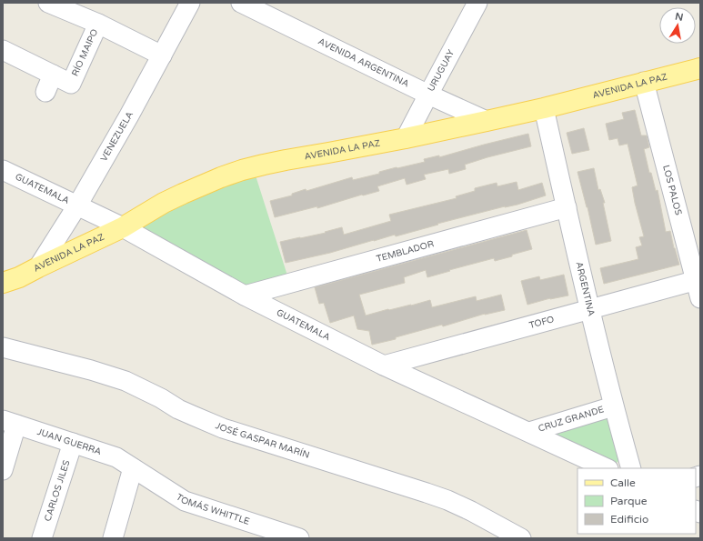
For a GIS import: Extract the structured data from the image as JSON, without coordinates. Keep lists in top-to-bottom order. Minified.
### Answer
{"streets":{"main road":["AVENIDA LA PAZ"],"street":["RÍO MAIPO","AVENIDA ARGENTINA","URUGUAY","VENEZUELA","GUATEMALA","LOS PALOS","TEMBLADOR","ARGENTINA","TOFO","CRUZ GRANDE","JOSÉ GASPAR MARÍN","JUAN GUERRA","CARLOS JILES","TOMÁS WHITTLE"]},"crossings":[["RÍO MAIPO","VENEZUELA"],["AVENIDA ARGENTINA","URUGUAY"],["AVENIDA ARGENTINA","AVENIDA LA PAZ"],["URUGUAY","AVENIDA LA PAZ"],["AVENIDA LA PAZ","VENEZUELA"],["AVENIDA LA PAZ","GUATEMALA"],["AVENIDA LA PAZ","LOS PALOS"],["AVENIDA LA PAZ","ARGENTINA"],["VENEZUELA","GUATEMALA"],["GUATEMALA","TEMBLADOR"],["GUATEMALA","TOFO"],["GUATEMALA","CRUZ GRANDE"],["LOS PALOS","TOFO"],["TEMBLADOR","ARGENTINA"],["ARGENTINA","TOFO"],["ARGENTINA","CRUZ GRANDE"],["JUAN GUERRA","CARLOS JILES"],["JUAN GUERRA","TOMÁS WHITTLE"]],"legend":["Calle","Parque","Edificio"],"north":"top"}
